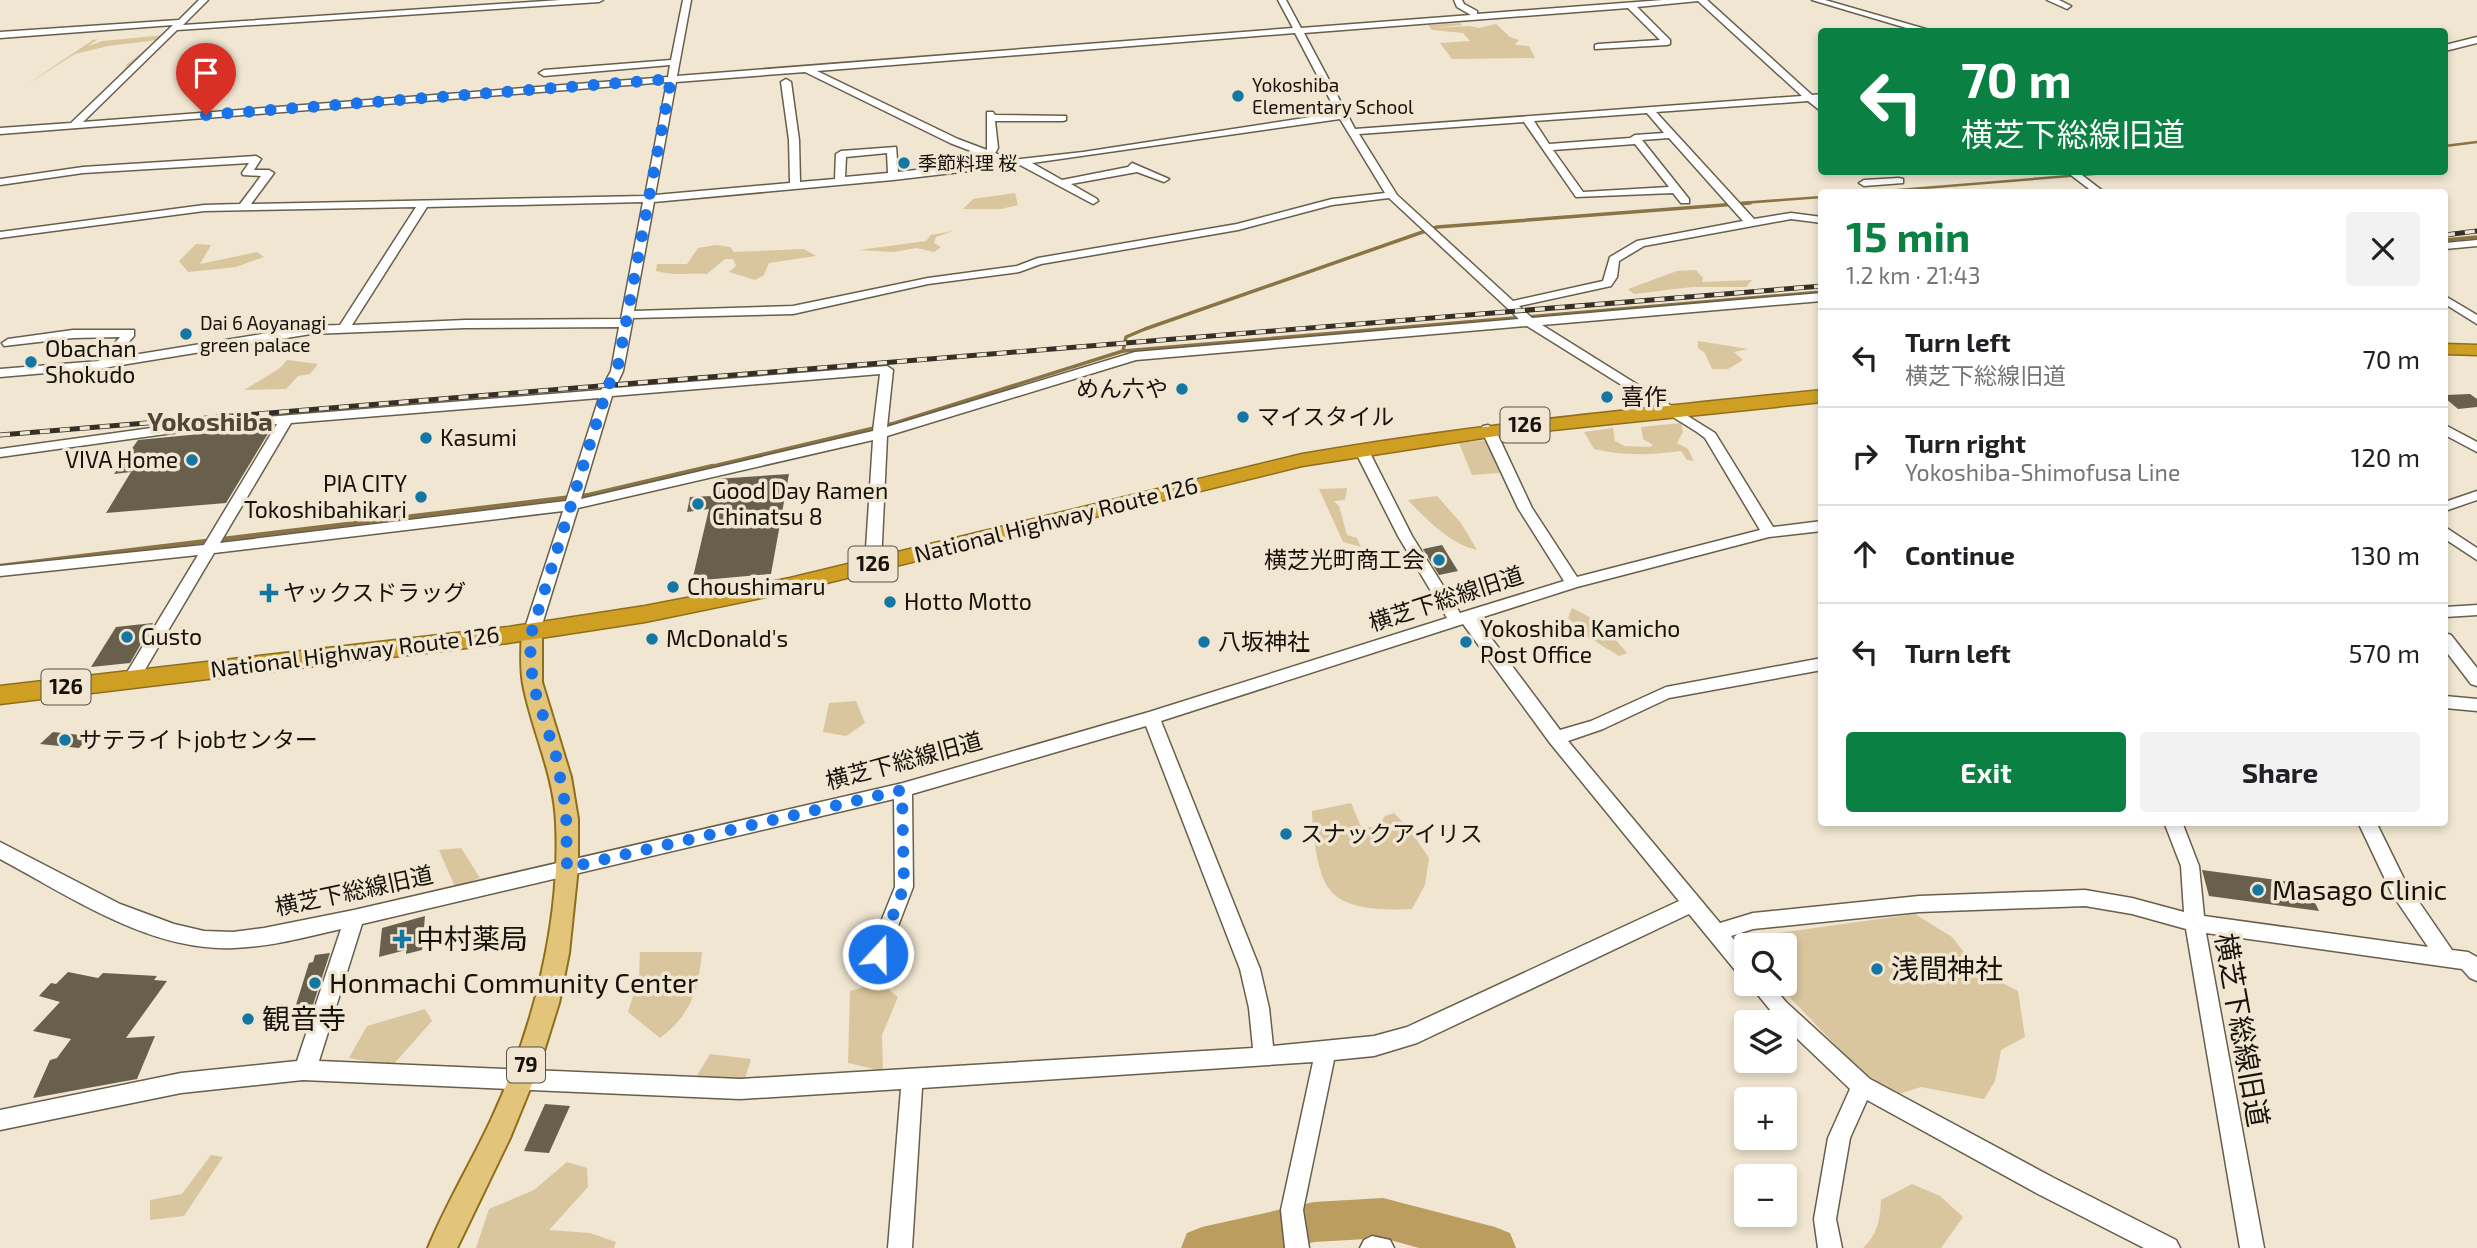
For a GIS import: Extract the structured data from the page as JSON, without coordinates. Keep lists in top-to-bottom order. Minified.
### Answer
{"streets":{"highway":["126","National Highway Route 126"],"main road":["79"],"street":["横芝下総線旧道"]},"crossings":[["National Highway Route 126","79"],["横芝下総線旧道","79"]],"districts":["Yokoshiba"],"places":{"other":["Yokoshiba Elementary School","季節料理 桜","Dai 6 Aoyanagi green palace","Obachan Shokudo","めん六や","喜作","マイスタイル","Kasumi","VIVA Home","PIA CITY Tokoshibahikari","Good Day Ramen Chinatsu 8","横芝光町商工会","Choushimaru","Hotto Motto","Gusto","McDonald's","八坂神社","Yokoshiba Kamicho Post Office","サテライトjobセンター","スナックアイリス","Masago Clinic","浅間神社","Honmachi Community Center","観音寺"],"health":["ヤックスドラッグ","中村薬局"]},"page":{"turn":["70 m","横芝下総線旧道"],"heading":["15 min","1.2 km · 21:43"],"list":[{"name":"Turn left","note":"横芝下総線旧道","value":"70 m"},{"name":"Turn right","note":"Yokoshiba-Shimofusa Line","value":"120 m"},{"name":"Continue","value":"130 m"},{"name":"Turn left","value":"570 m"}],"buttons":["Exit","Share"],"map_buttons":["+","−"]}}
